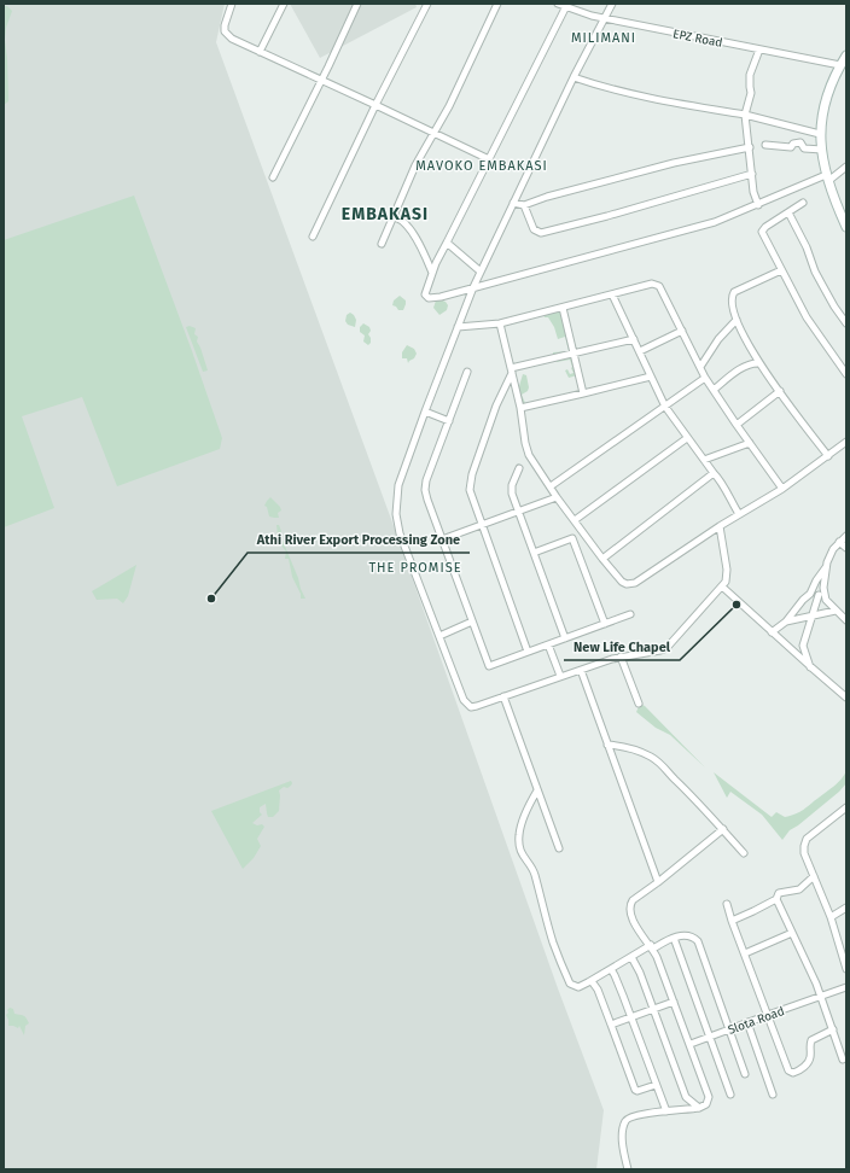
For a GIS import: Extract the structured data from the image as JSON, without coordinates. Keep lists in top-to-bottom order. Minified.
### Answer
{"streets":{"street":["EPZ Road","Slota Road"]},"districts":["MILIMANI","MAVOKO EMBAKASI","EMBAKASI","THE PROMISE"],"places":["Athi River Export Processing Zone","New Life Chapel"]}
